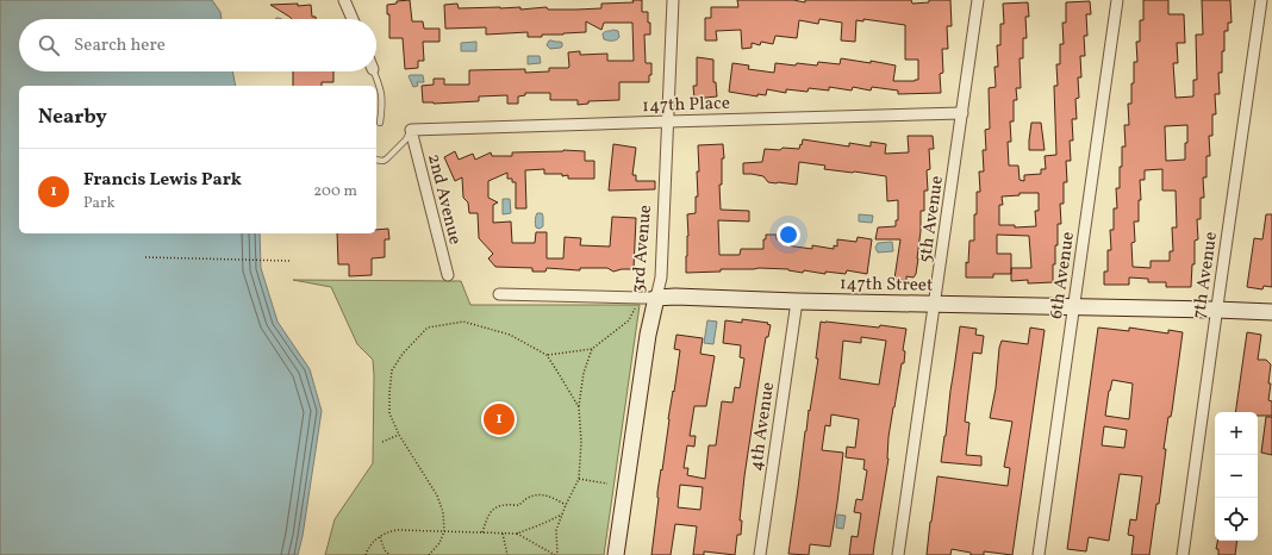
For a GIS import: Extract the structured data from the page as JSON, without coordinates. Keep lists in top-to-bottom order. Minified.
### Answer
{"streets":{"street":["147th Place","2nd Avenue","5th Avenue","3rd Avenue","6th Avenue","7th Avenue","147th Street","4th Avenue"]},"crossings":[["147th Place","2nd Avenue"],["147th Place","5th Avenue"],["147th Place","3rd Avenue"],["5th Avenue","147th Street"],["3rd Avenue","147th Street"],["6th Avenue","147th Street"],["7th Avenue","147th Street"],["147th Street","4th Avenue"]],"page":{"search":"Search here","heading":"Nearby","list":[{"mark":"1","name":"Francis Lewis Park","note":"Park","value":"200 m"}],"pins":"1","map_buttons":["+","−"]}}
